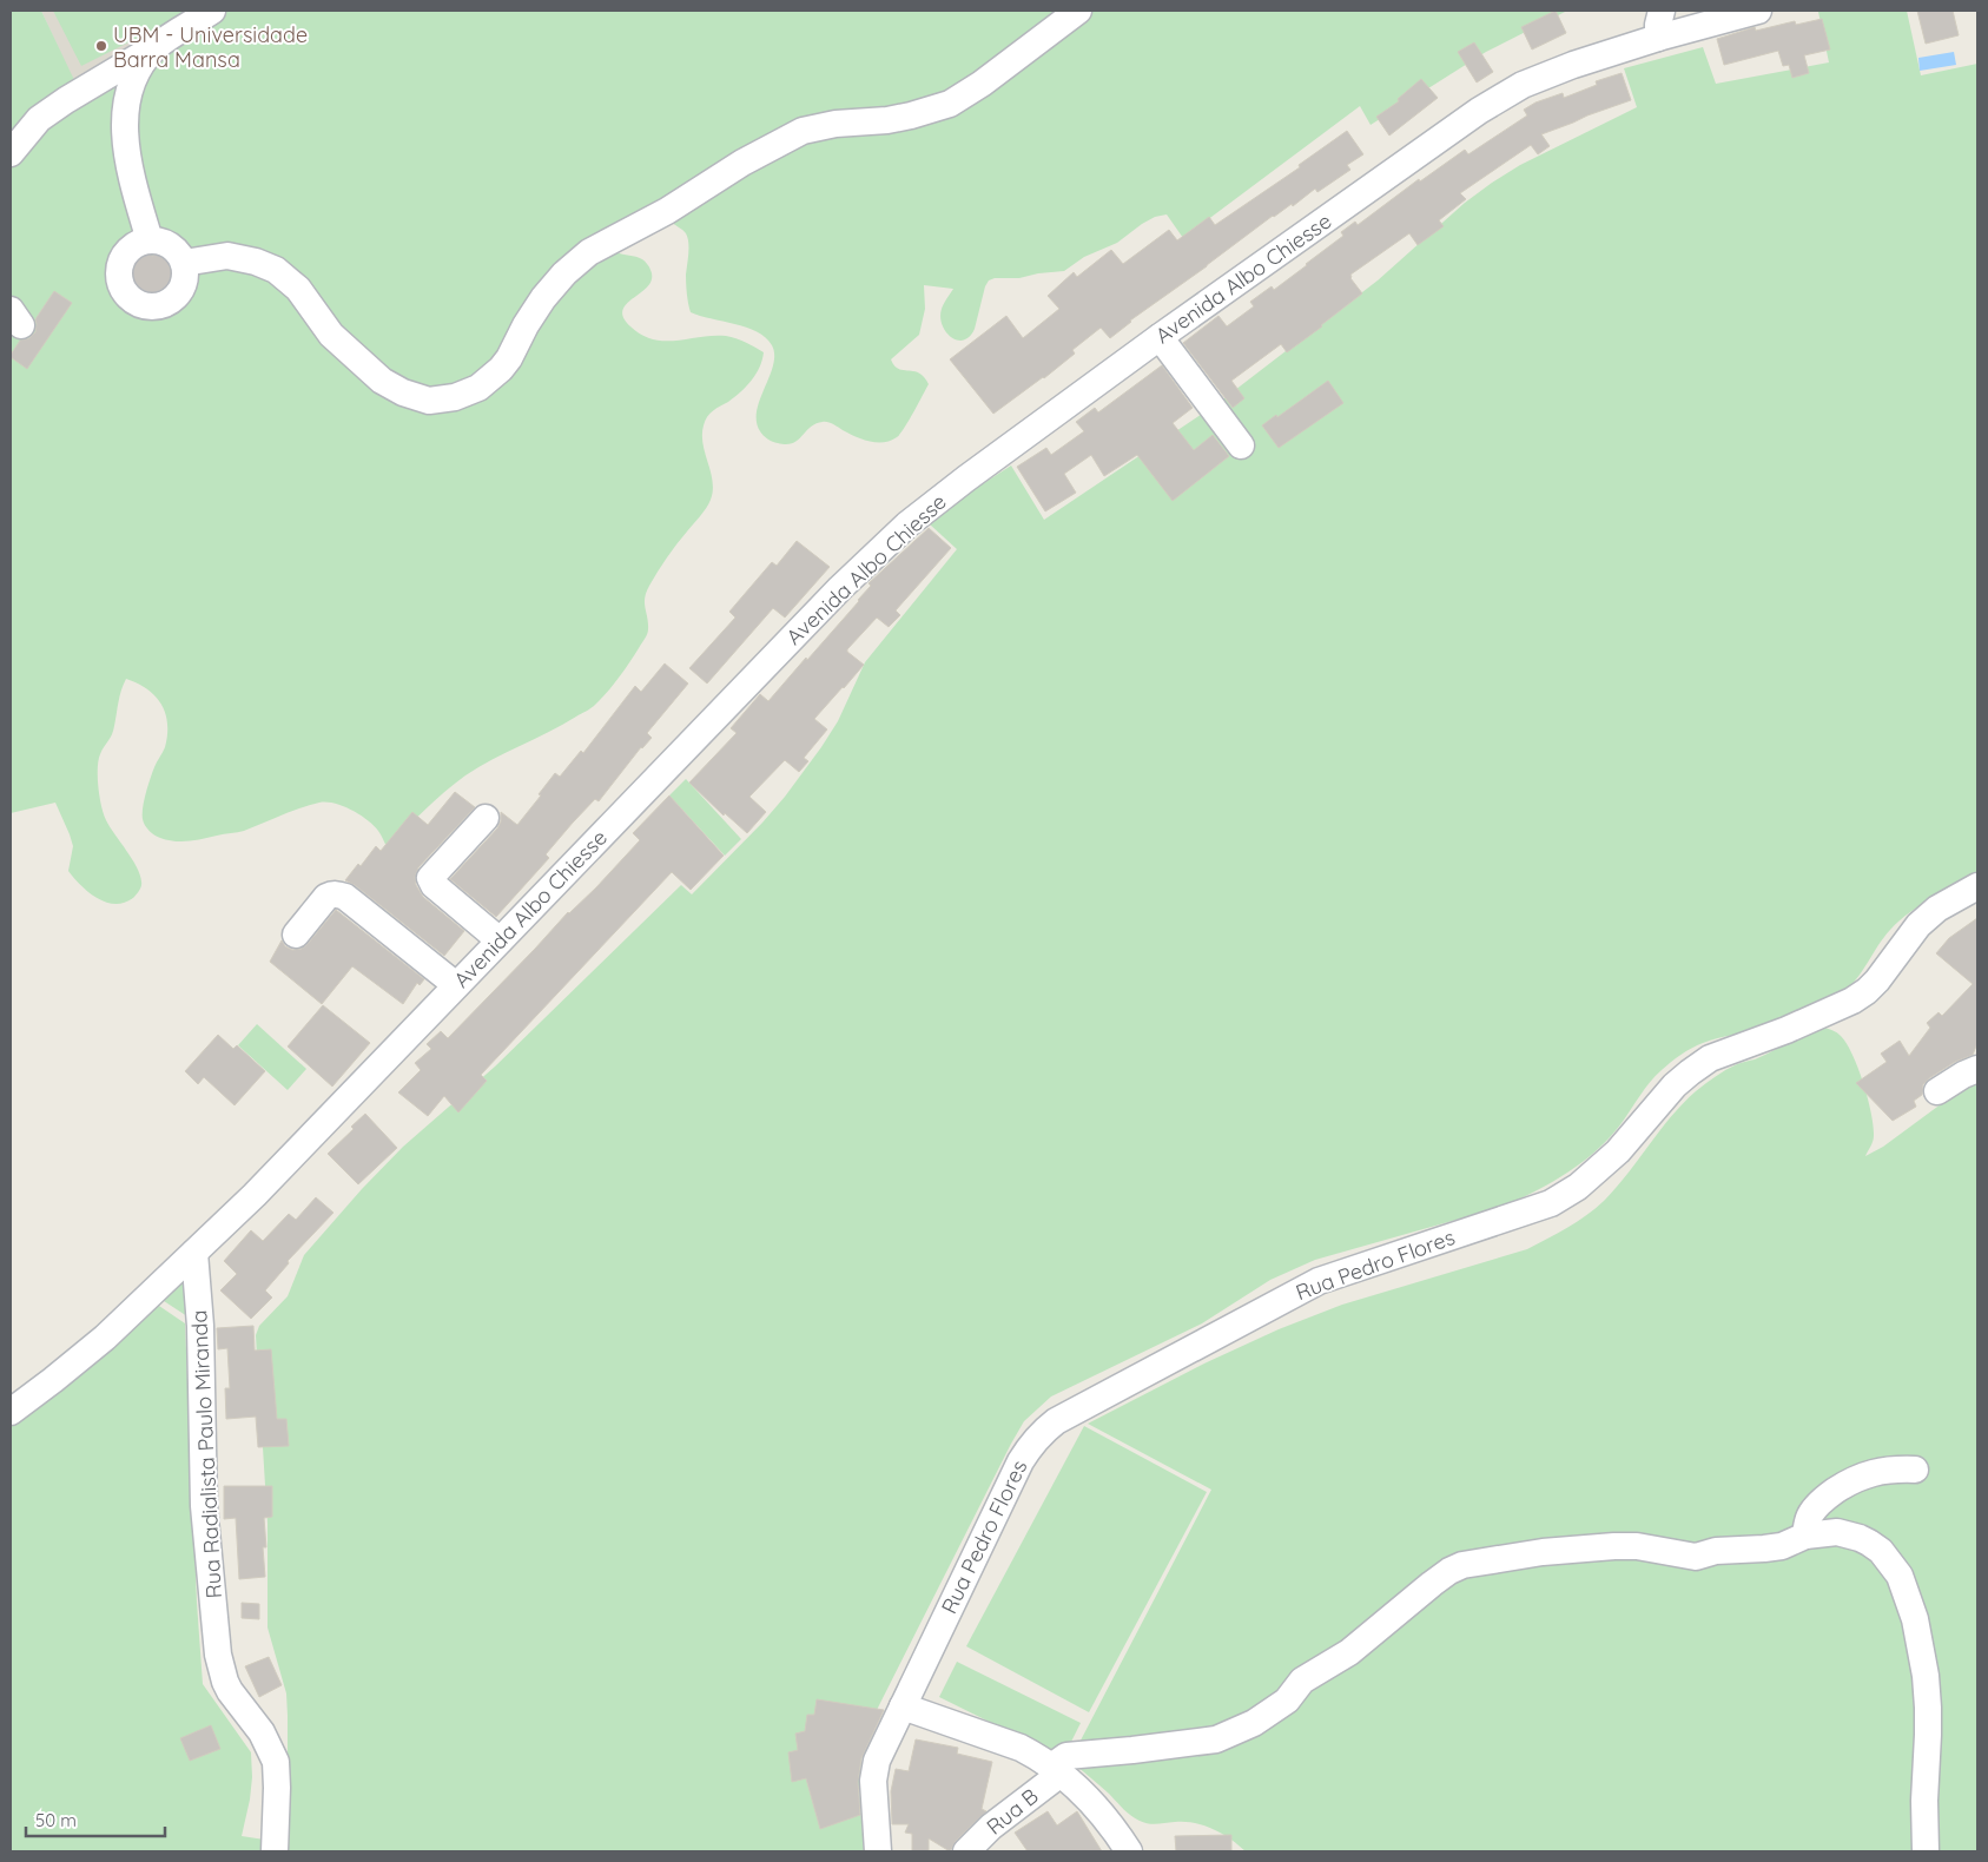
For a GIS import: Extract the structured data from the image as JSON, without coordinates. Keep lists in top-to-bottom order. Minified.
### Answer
{"streets":{"street":["Avenida Albo Chiesse","Rua Pedro Flores","Rua Radialista Paulo Miranda","Rua B"]},"crossings":[["Avenida Albo Chiesse","Rua Radialista Paulo Miranda"]],"places":["UBM - Universidade Barra Mansa"],"scale_bar":"50 m"}
